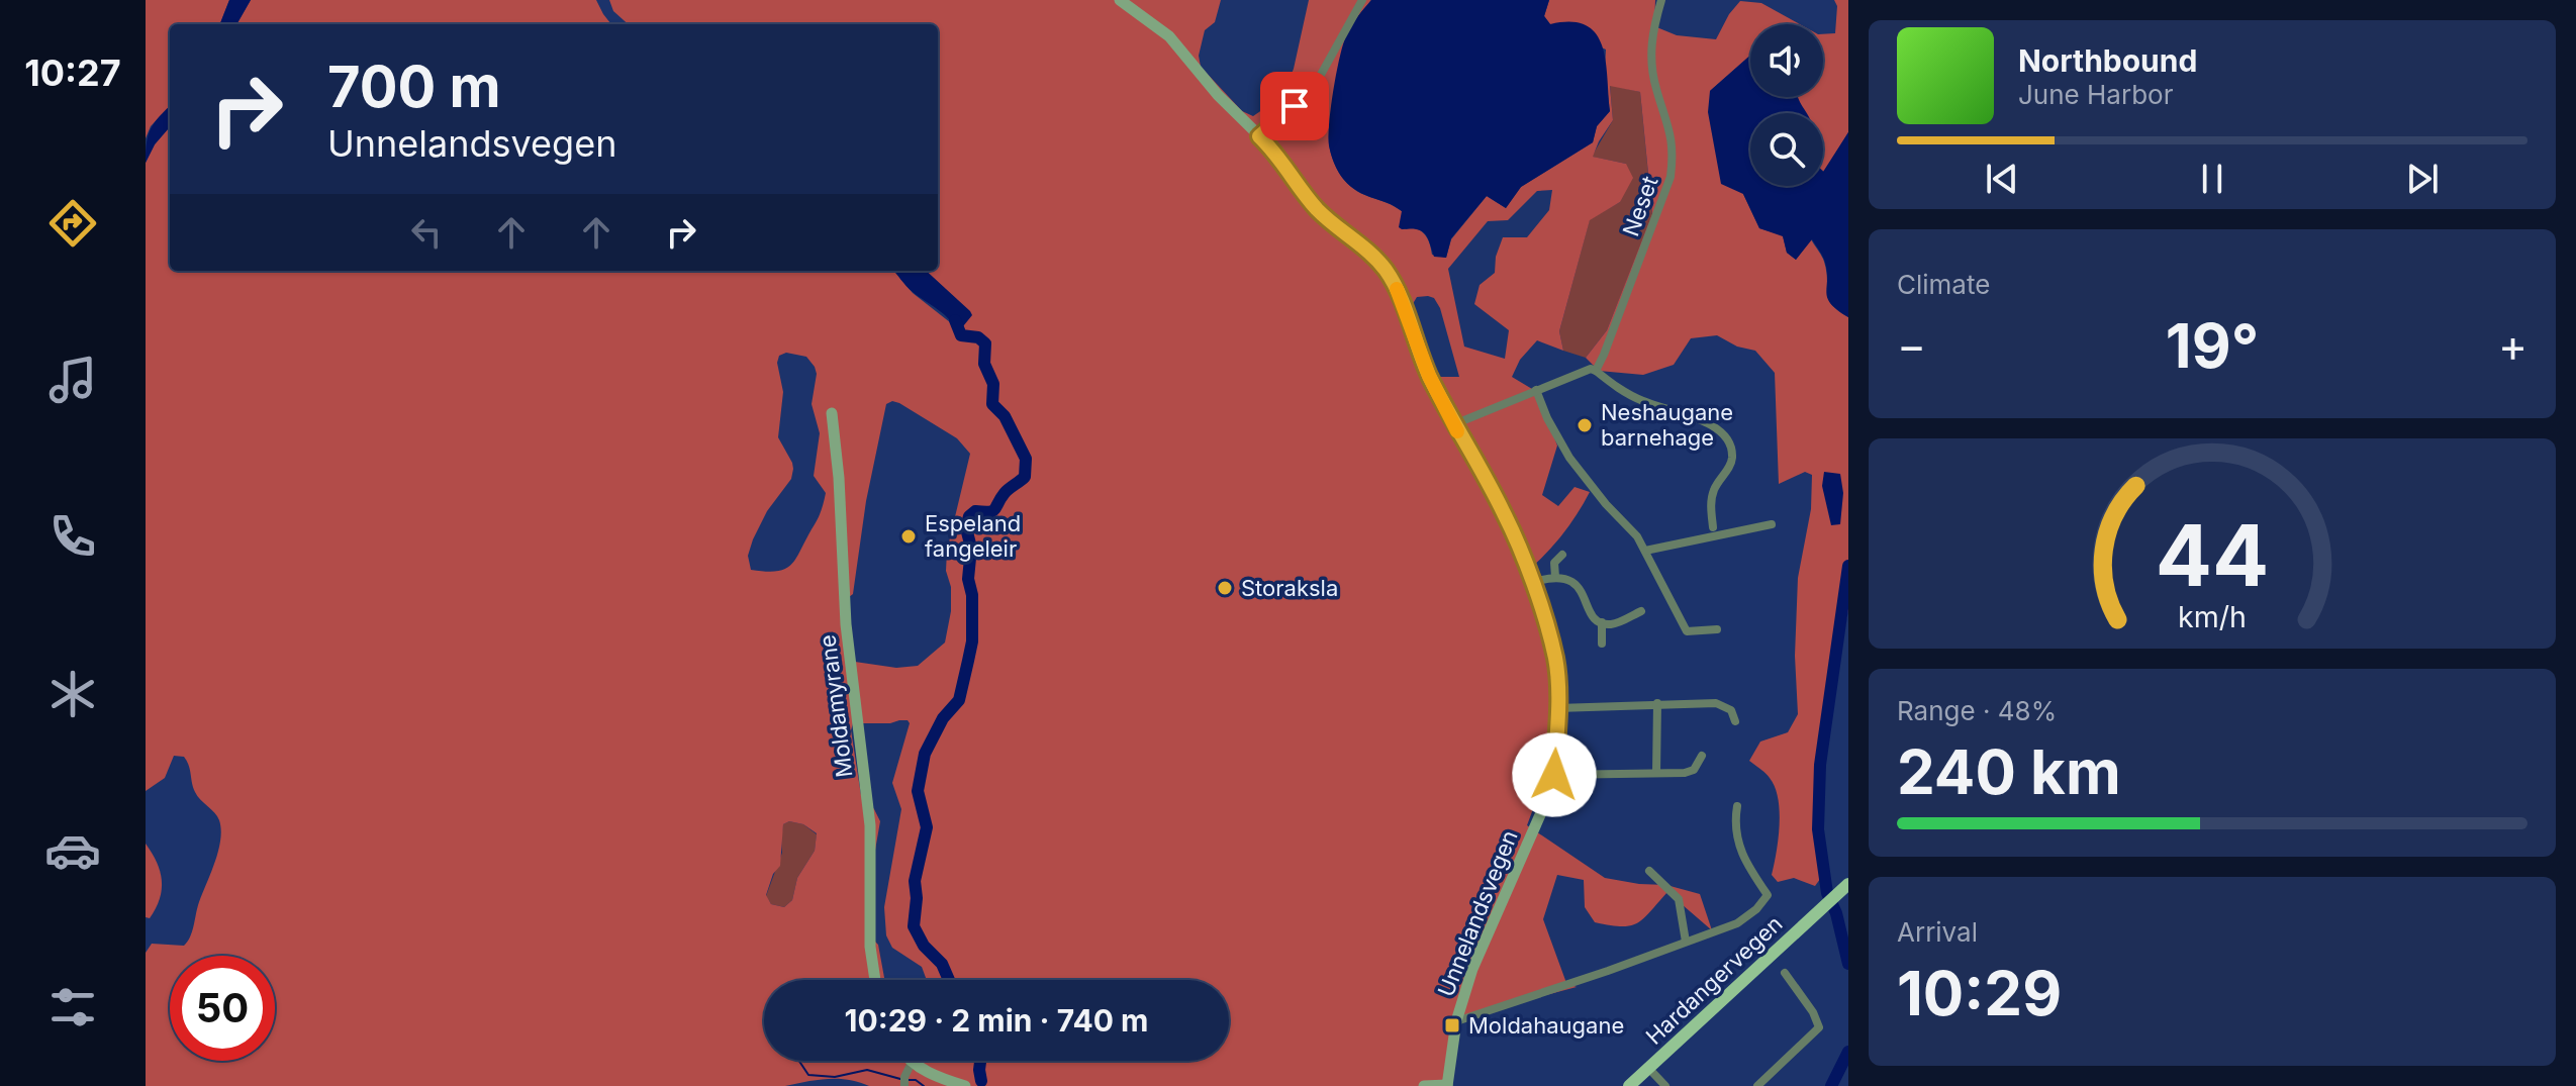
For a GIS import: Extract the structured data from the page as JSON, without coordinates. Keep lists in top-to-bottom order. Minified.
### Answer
{"streets":{"main road":["Moldamyrane","Unnelandsvegen","Hardangervegen"],"street":["Neset"]},"places":{"other":["Neshaugane barnehage","Espeland fangeleir","Storaksla"],"transit":["Moldahaugane"]},"page":{"tabs":"10:27","turn":["700 m","Unnelandsvegen"],"song":["Northbound","June Harbor"],"tile":["Climate",["Range · 48%","240 km"],["Arrival","10:29"]],"heat":["−","19°","+"],"limit":"50","trip":"10:29 · 2 min · 740 m","gauge":["44","km/h"]}}
